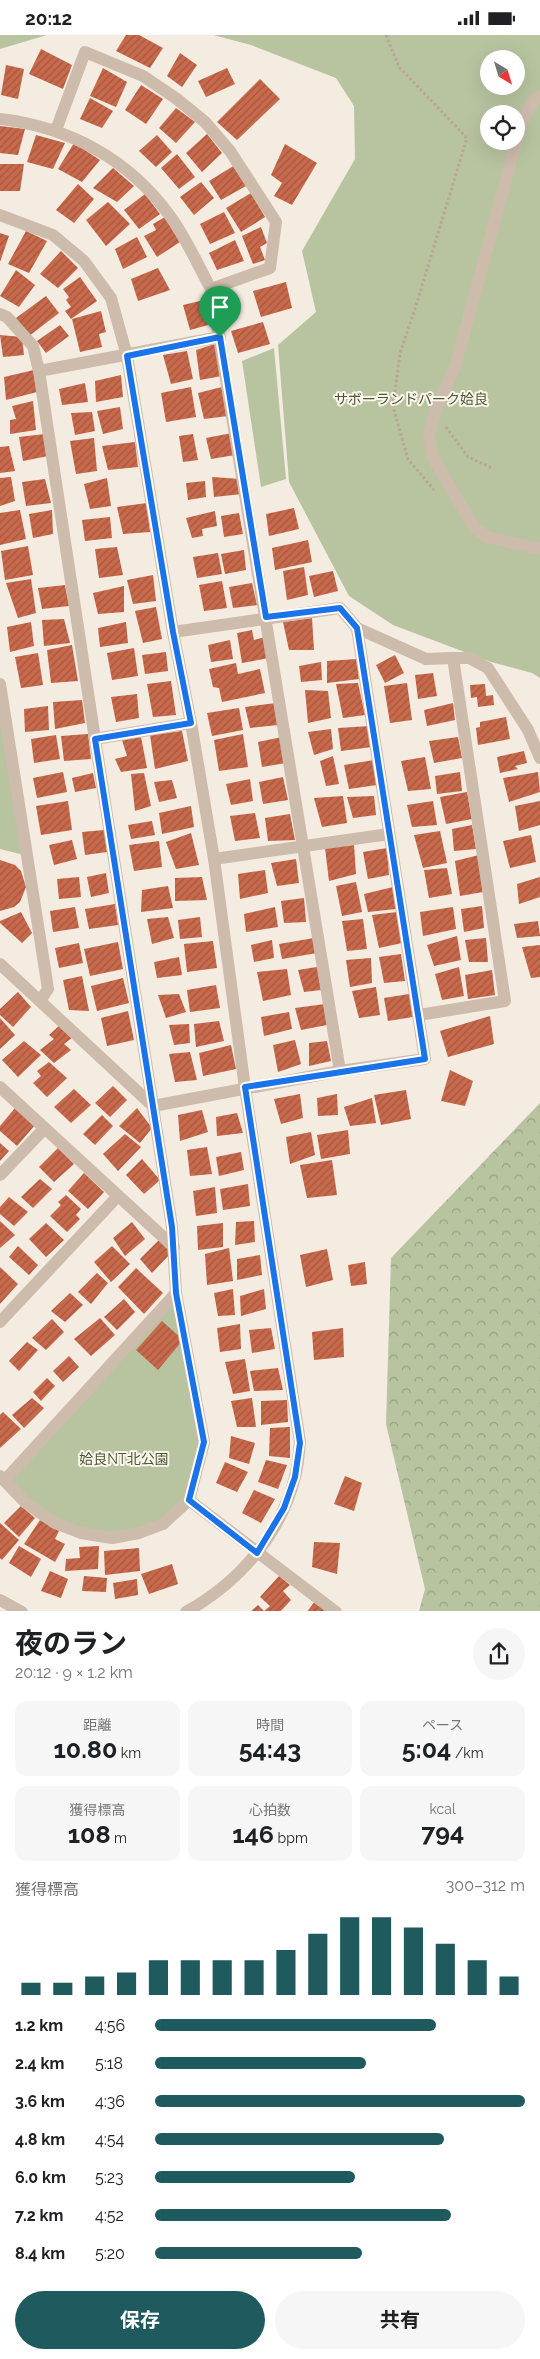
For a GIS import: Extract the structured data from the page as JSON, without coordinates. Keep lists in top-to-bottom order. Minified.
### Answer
{"parks":["サボーランドパーク姶良","姶良NT北公園"],"north":"bottom right","page":{"status":"20:12","heading":["夜のラン","20:12 · 9 × 1.2 km"],"stats":[["距離","10.80 km"],["時間","54:43"],["ペース","5:04 /km"],["獲得標高","108 m"],["心拍数","146 bpm"],["kcal","794"]],"chart":["獲得標高","300–312 m"],"list":[{"name":"1.2 km","note":"4:56"},{"name":"2.4 km","note":"5:18"},{"name":"3.6 km","note":"4:36"},{"name":"4.8 km","note":"4:54"},{"name":"6.0 km","note":"5:23"},{"name":"7.2 km","note":"4:52"},{"name":"8.4 km","note":"5:20"}],"buttons":["保存","共有"]}}
